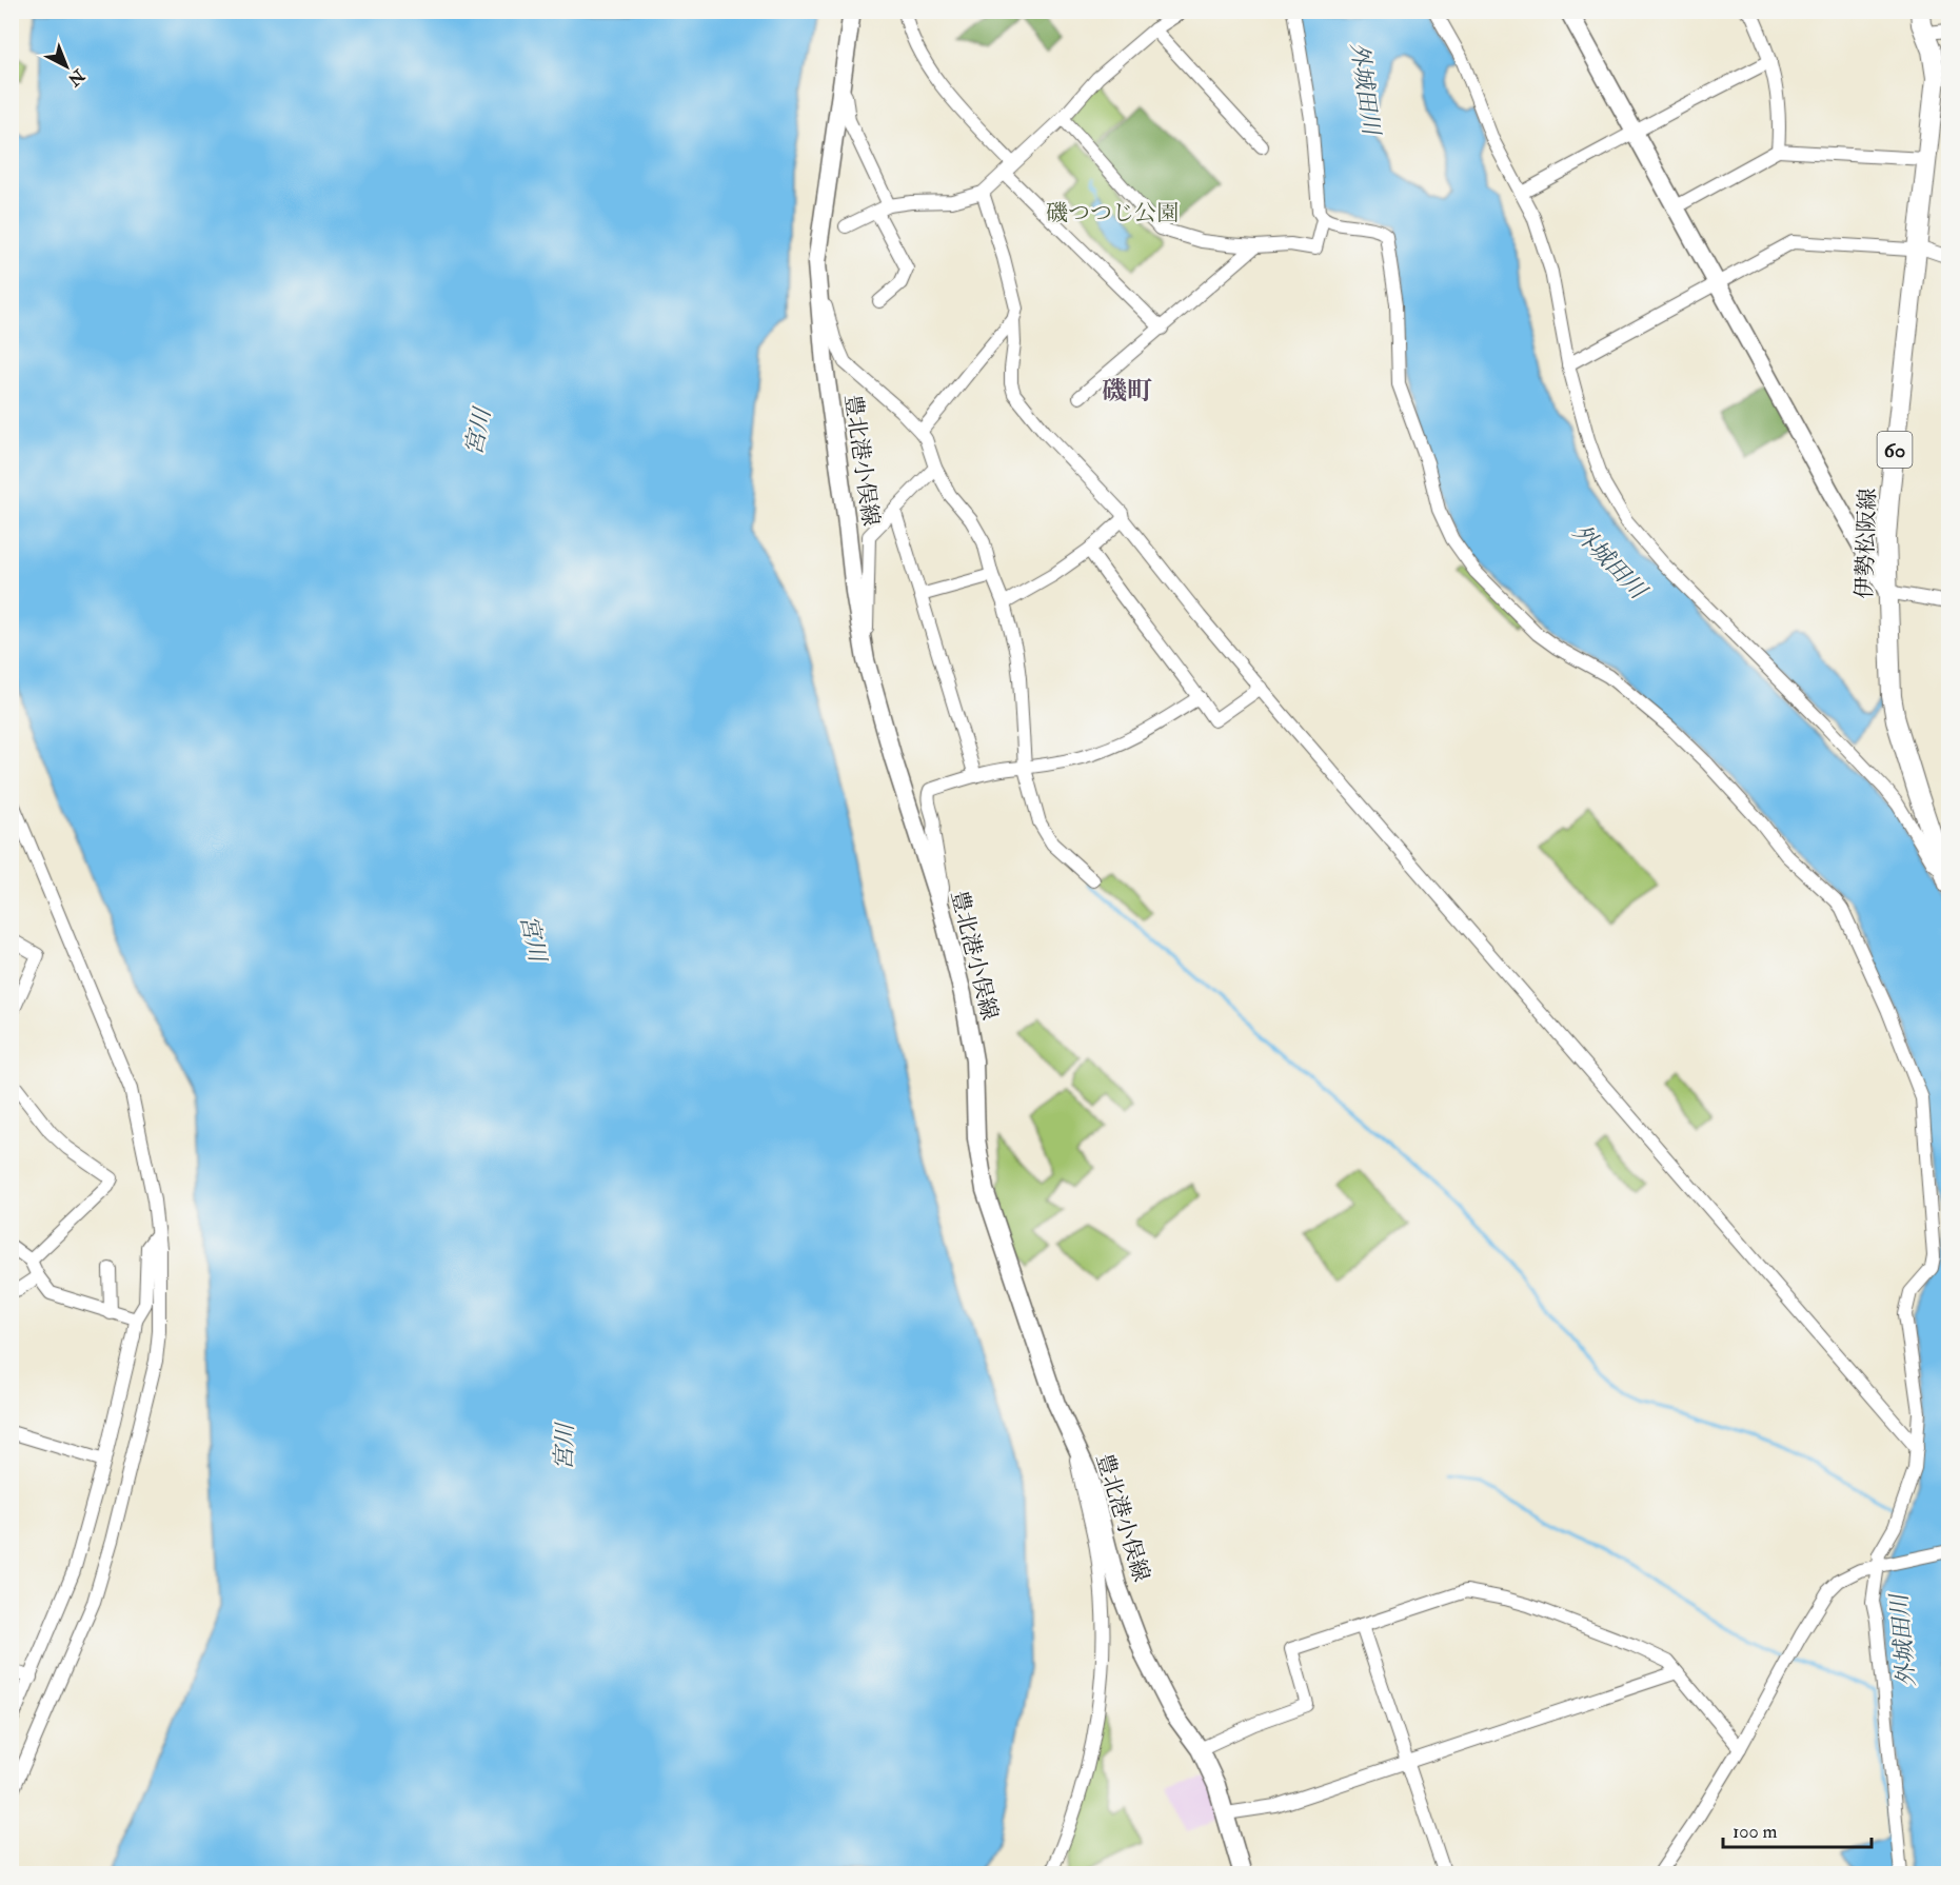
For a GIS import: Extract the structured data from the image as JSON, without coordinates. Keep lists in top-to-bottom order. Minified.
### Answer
{"streets":{"main road":["60","豊北港小俣線","伊勢松阪線"]},"districts":["磯町"],"water":["外城田川","宮川"],"parks":["磯つつじ公園"],"scale_bar":"100 m","north":"bottom right"}
